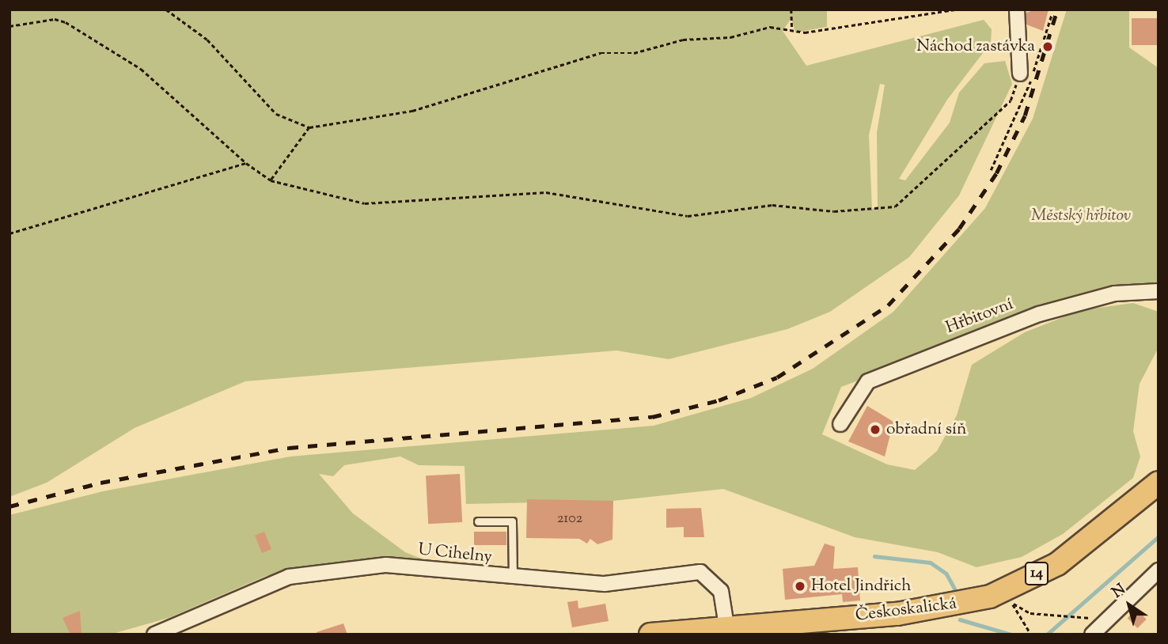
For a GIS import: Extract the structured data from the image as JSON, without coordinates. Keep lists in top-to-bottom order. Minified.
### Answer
{"streets":{"main road":["14","Českoskalická"],"street":["Hřbitovní","U Cihelny"]},"crossings":[["U Cihelny","Českoskalická"]],"parks":["Městský hřbitov"],"places":["Náchod zastávka","obřadní síň","Hotel Jindřich"],"house_numbers":["2102"],"north":"top left"}
